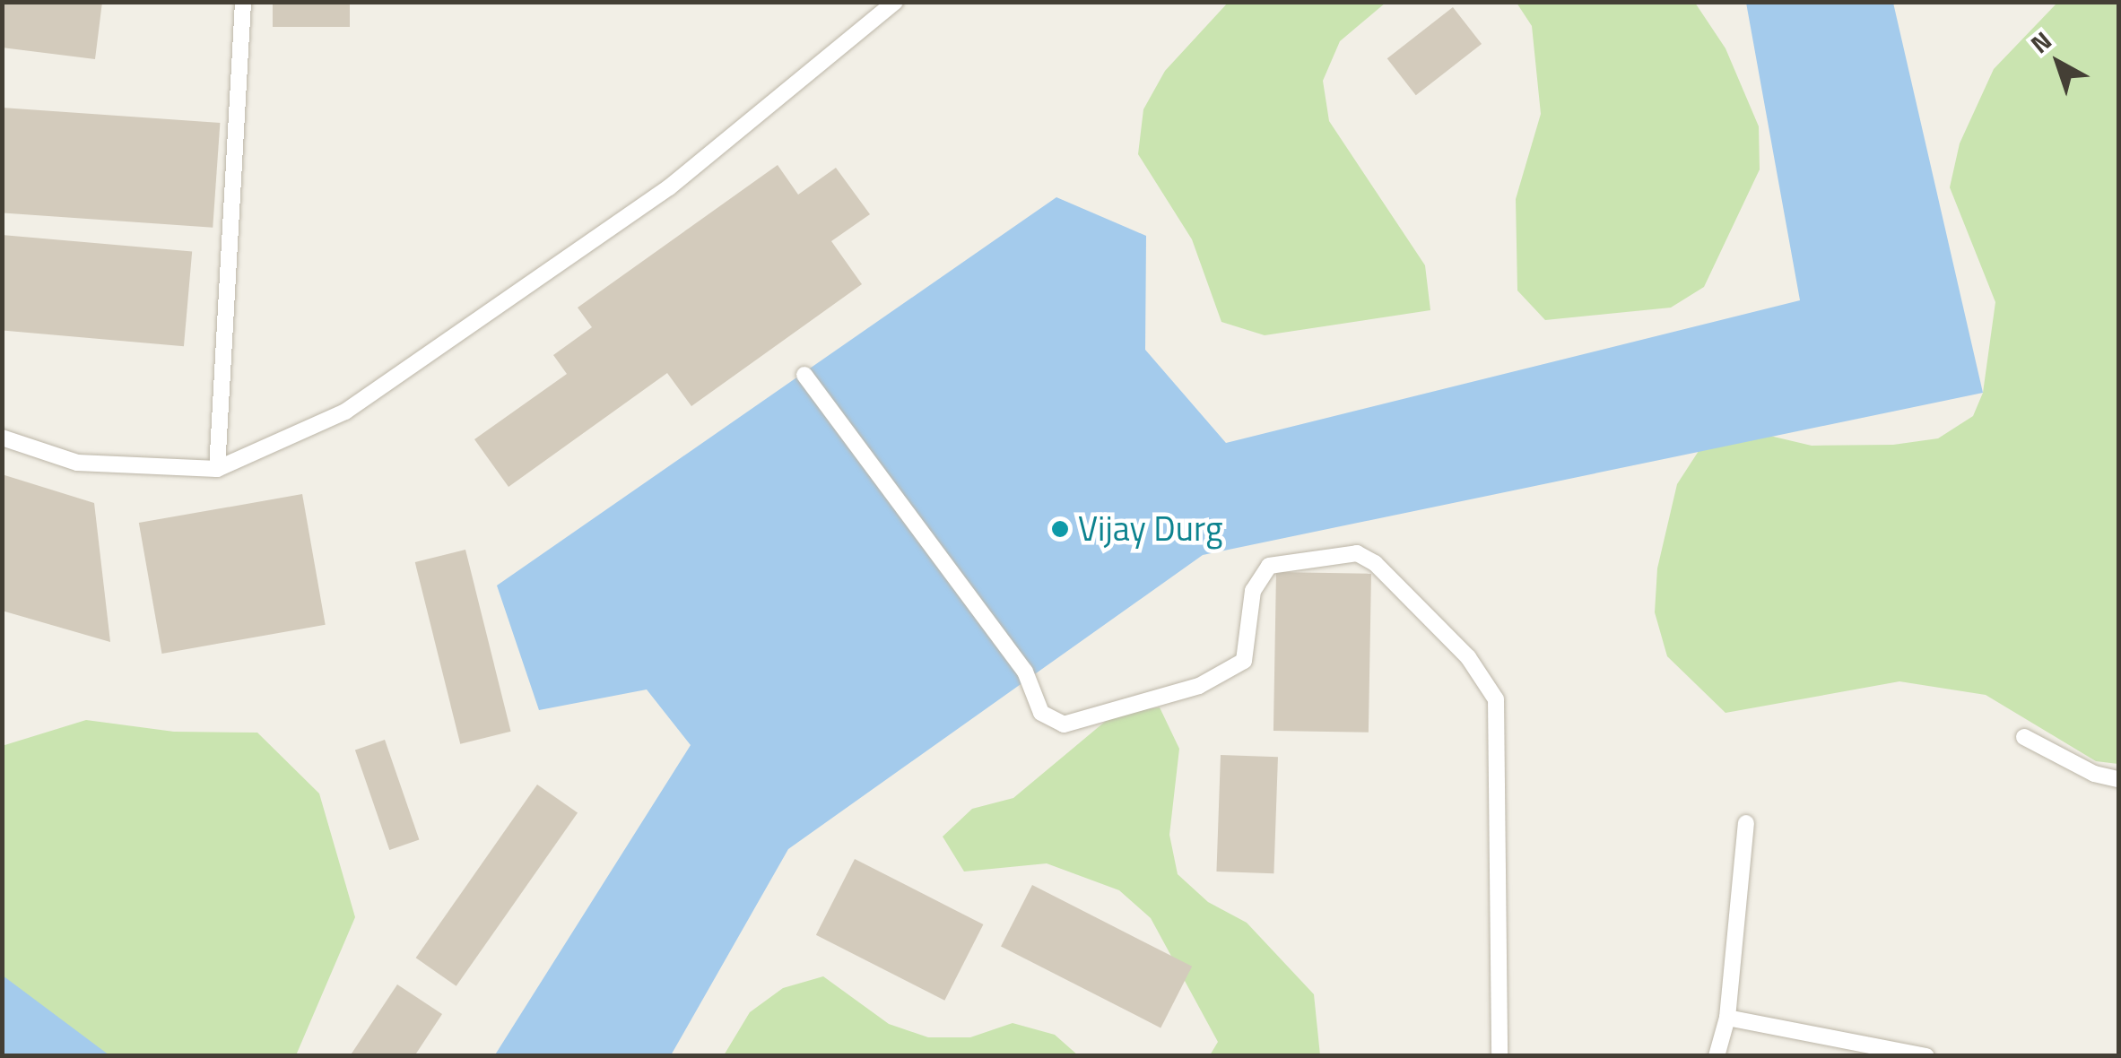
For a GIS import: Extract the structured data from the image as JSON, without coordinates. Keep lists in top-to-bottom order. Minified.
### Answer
{"places":["Vijay Durg"],"north":"top left"}
